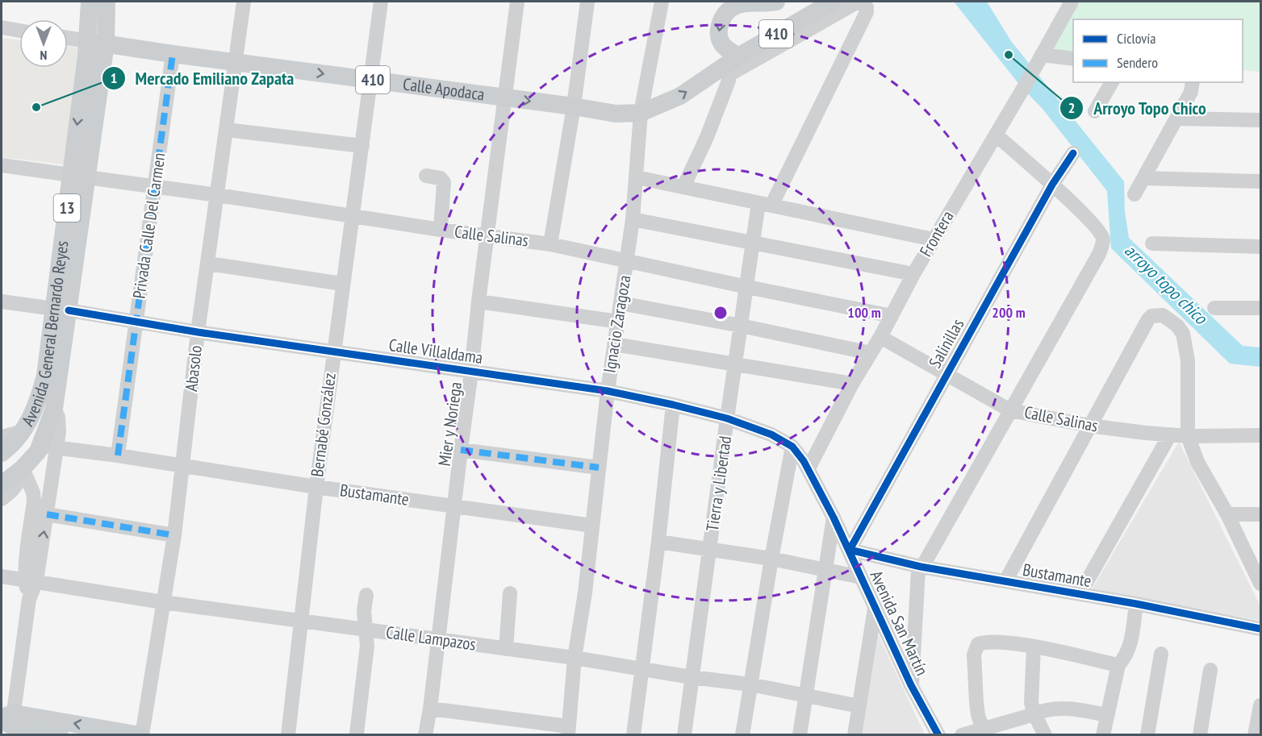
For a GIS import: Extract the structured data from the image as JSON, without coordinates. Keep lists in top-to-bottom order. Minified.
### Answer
{"streets":{"main road":["410","Calle Apodaca","13","Avenida General Bernardo Reyes"],"street":["Privada Calle Del Carmen","Frontera","Calle Salinas","Ignacio Zaragoza","Salinillas","Calle Villaldama","Abasolo","Mier y Noriega","Bernabé González","Tierra y Libertad","Bustamante","Avenida San Martín","Calle Lampazos"]},"crossings":[["410","Calle Apodaca"],["410","Avenida General Bernardo Reyes"],["Calle Apodaca","Privada Calle Del Carmen"],["Calle Apodaca","Ignacio Zaragoza"],["Calle Apodaca","Avenida General Bernardo Reyes"],["Calle Apodaca","Abasolo"],["Calle Apodaca","Mier y Noriega"],["Calle Apodaca","Bernabé González"],["Calle Apodaca","Tierra y Libertad"],["Privada Calle Del Carmen","Calle Salinas"],["Privada Calle Del Carmen","Calle Villaldama"],["Privada Calle Del Carmen","Bustamante"],["Frontera","Calle Salinas"],["Frontera","Avenida San Martín"],["Calle Salinas","Ignacio Zaragoza"],["Calle Salinas","Avenida General Bernardo Reyes"],["Calle Salinas","Salinillas"],["Calle Salinas","Abasolo"],["Calle Salinas","Mier y Noriega"],["Calle Salinas","Bernabé González"],["Calle Salinas","Tierra y Libertad"],["Ignacio Zaragoza","Calle Villaldama"],["Ignacio Zaragoza","Bustamante"],["Ignacio Zaragoza","Calle Lampazos"],["Avenida General Bernardo Reyes","Calle Villaldama"],["Avenida General Bernardo Reyes","Bustamante"],["Salinillas","Bustamante"],["Salinillas","Avenida San Martín"],["Calle Villaldama","Abasolo"],["Calle Villaldama","Mier y Noriega"],["Calle Villaldama","Bernabé González"],["Calle Villaldama","Tierra y Libertad"],["Calle Villaldama","Avenida San Martín"],["Abasolo","Bustamante"],["Abasolo","Calle Lampazos"],["Mier y Noriega","Bustamante"],["Mier y Noriega","Calle Lampazos"],["Bernabé González","Bustamante"],["Bernabé González","Calle Lampazos"],["Tierra y Libertad","Calle Lampazos"],["Bustamante","Avenida San Martín"]],"one_way":["Calle Apodaca"],"water":["arroyo topo chico"],"places":["Arroyo Topo Chico","Mercado Emiliano Zapata"],"legend":["Ciclovía","Sendero"],"north":"bottom","rings":["100 m","200 m"]}
